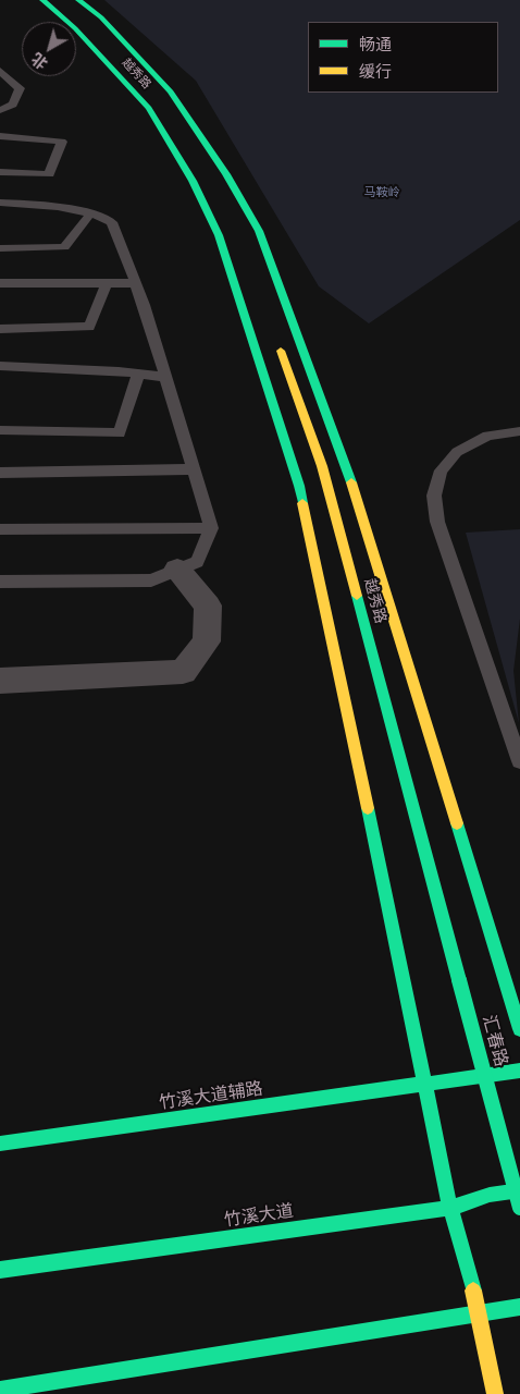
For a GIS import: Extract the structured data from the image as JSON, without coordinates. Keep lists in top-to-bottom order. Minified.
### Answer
{"streets":{"main road":["越秀路","汇春路","竹溪大道辅路","竹溪大道"]},"crossings":[["越秀路","汇春路"]],"parks":["马鞍岭"],"legend":["畅通","缓行"],"north":"bottom left"}
